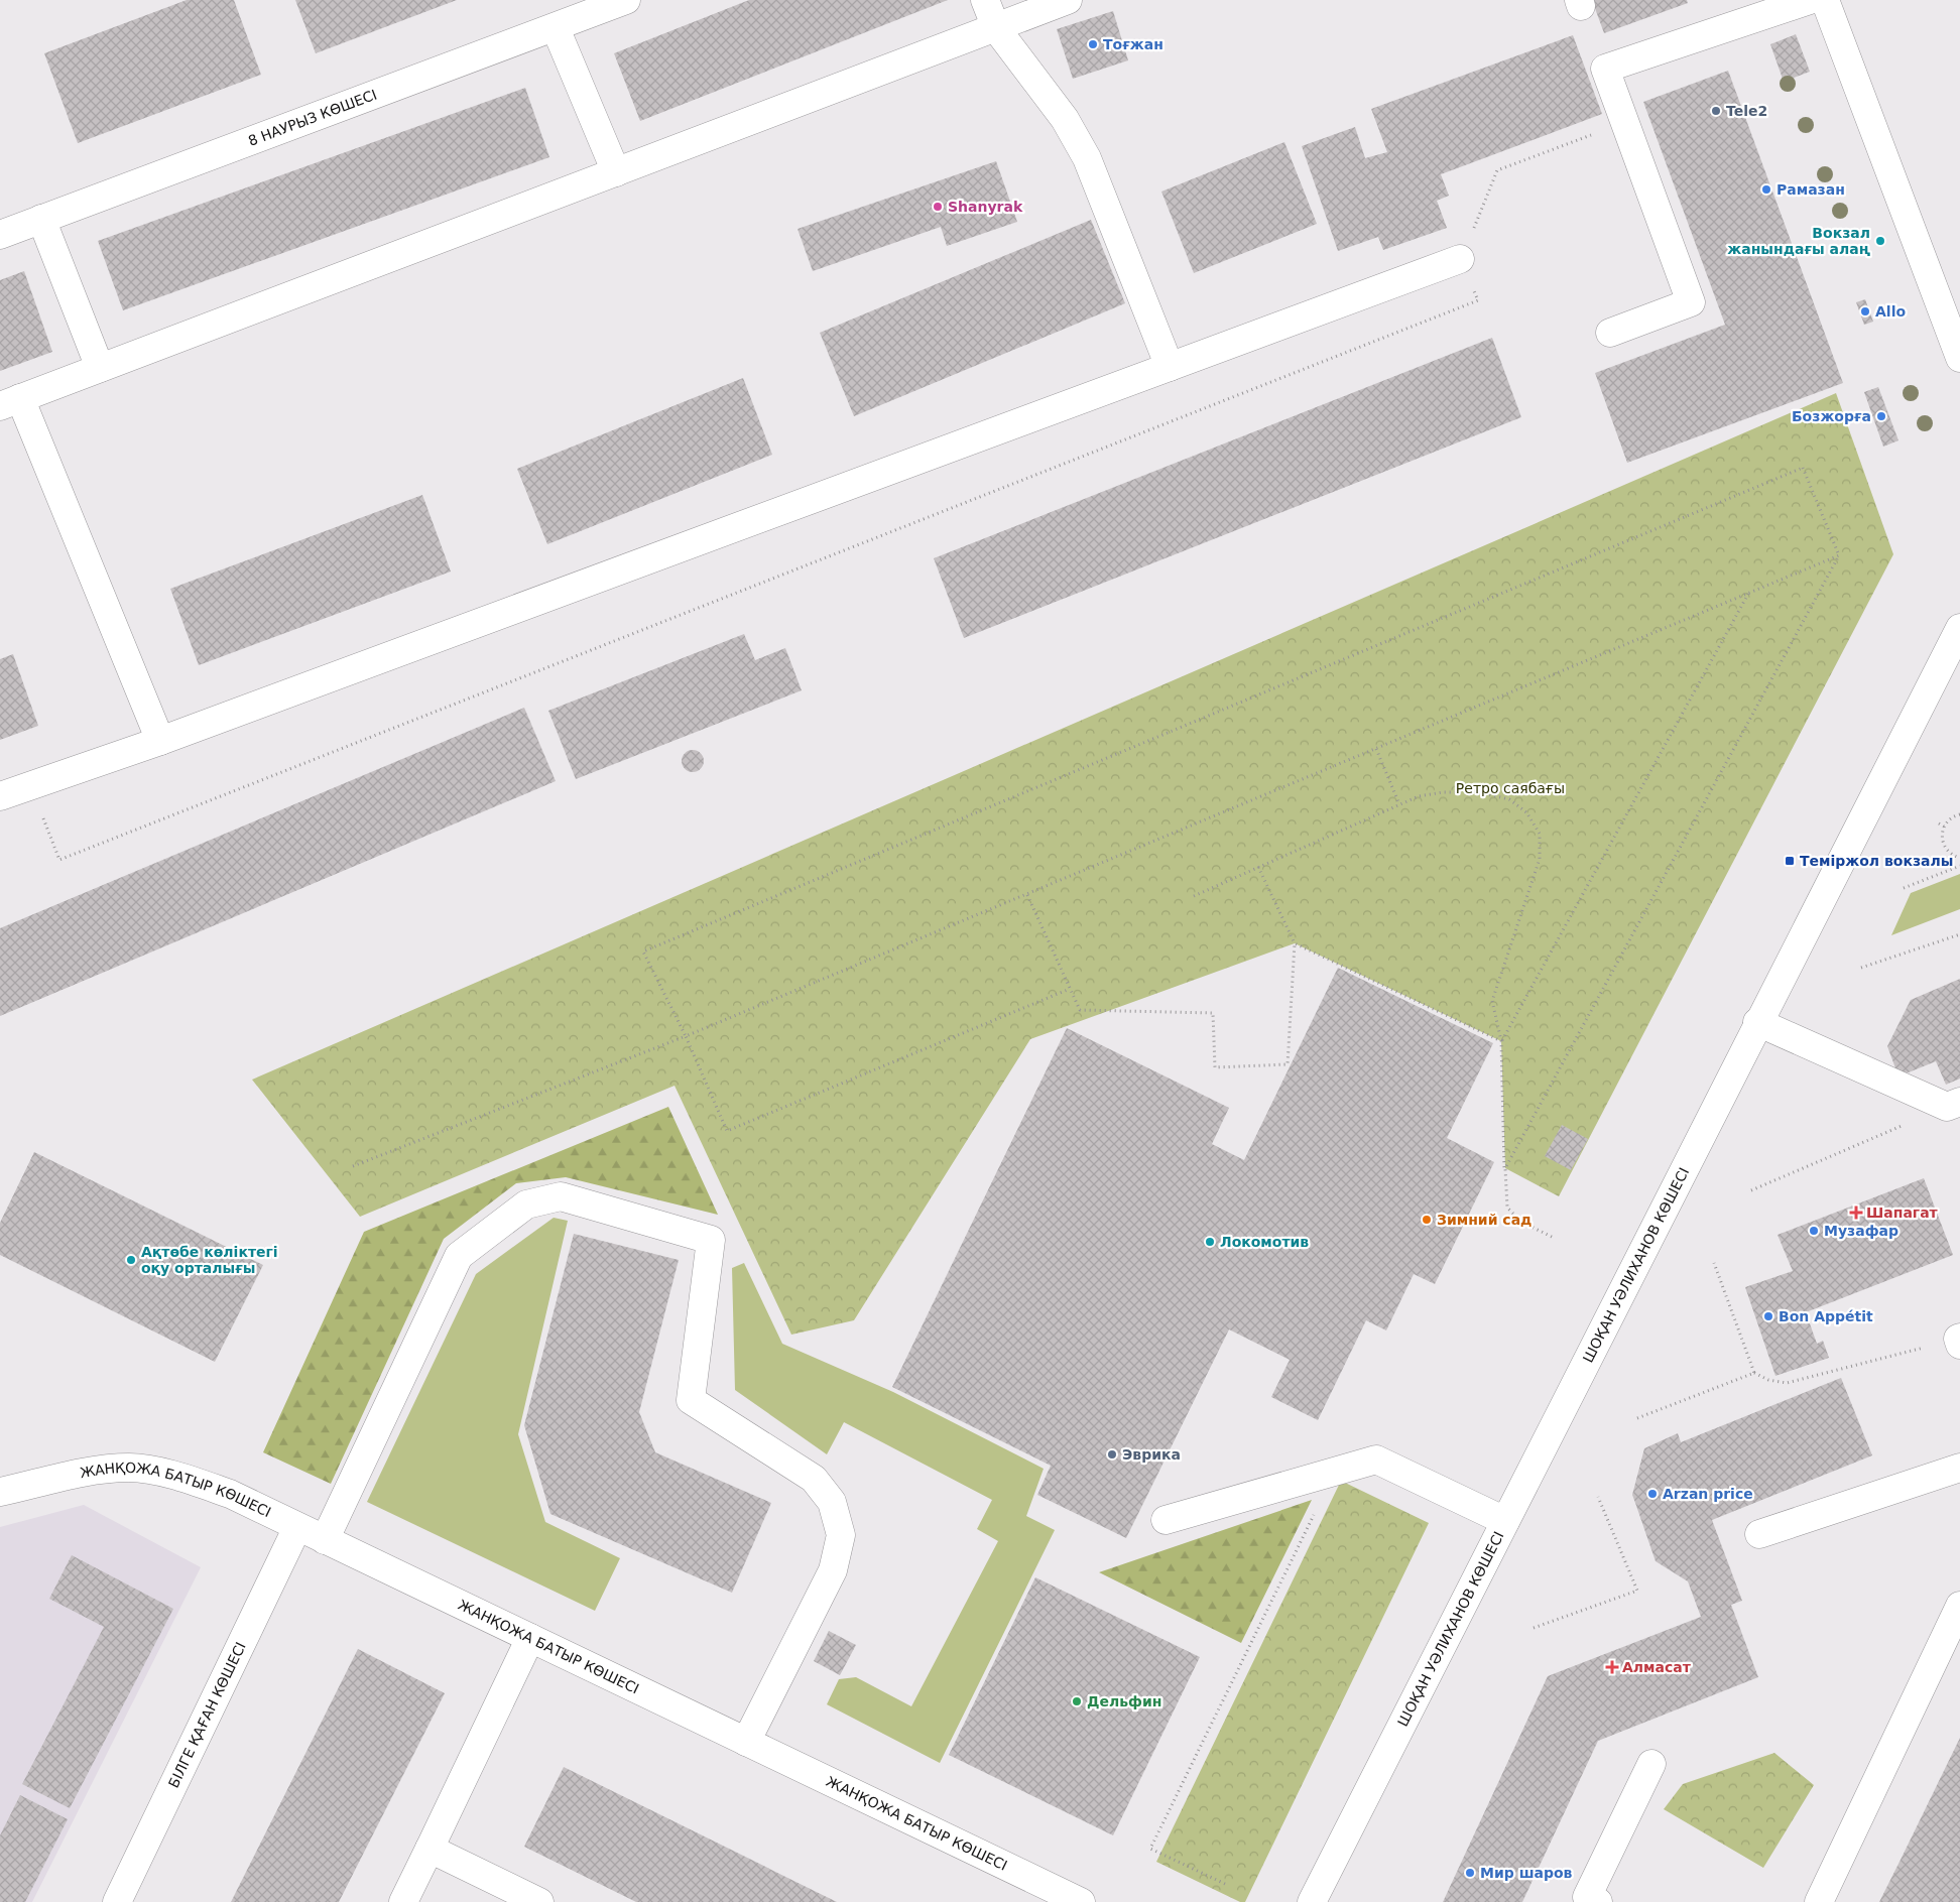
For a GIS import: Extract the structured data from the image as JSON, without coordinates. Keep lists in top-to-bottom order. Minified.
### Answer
{"streets":{"street":["8 НАУРЫЗ КӨШЕСІ","ШОҚАН УӘЛИХАНОВ КӨШЕСІ","ЖАНҚОЖА БАТЫР КӨШЕСІ","БІЛГЕ ҚАҒАН КӨШЕСІ"]},"crossings":[["ЖАНҚОЖА БАТЫР КӨШЕСІ","БІЛГЕ ҚАҒАН КӨШЕСІ"]],"parks":["Ретро саябағы"],"places":{"other":["Тоғжан","Tele2","Рамазан","Shanyrak","Вокзал жанындағы алаң","Allo","Бозжорға","Зимний сад","Музафар","Локомотив","Ақтөбе көліктегі оқу орталығы","Bon Appétit","Эврика","Arzan price","Дельфин","Мир шаров"],"transit":["Теміржол вокзалы"],"health":["Шапагат","Алмасат"]}}
